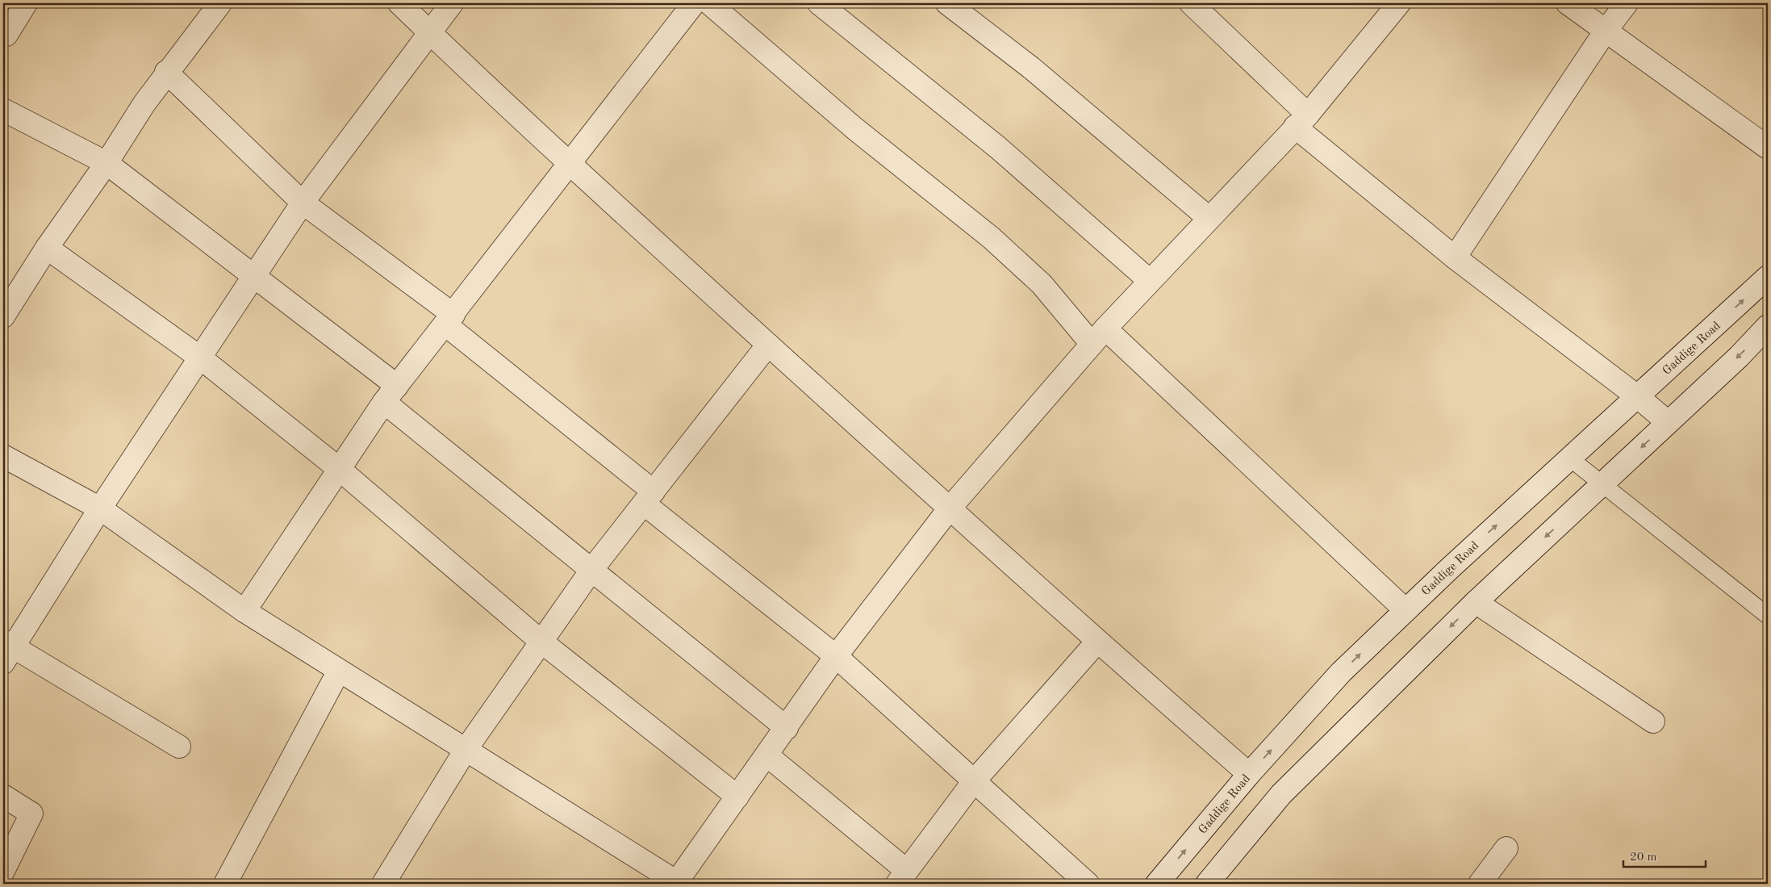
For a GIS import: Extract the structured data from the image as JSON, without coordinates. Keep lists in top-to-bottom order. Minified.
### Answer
{"streets":{"street":["Gaddige Road"]},"scale_bar":"20 m"}
